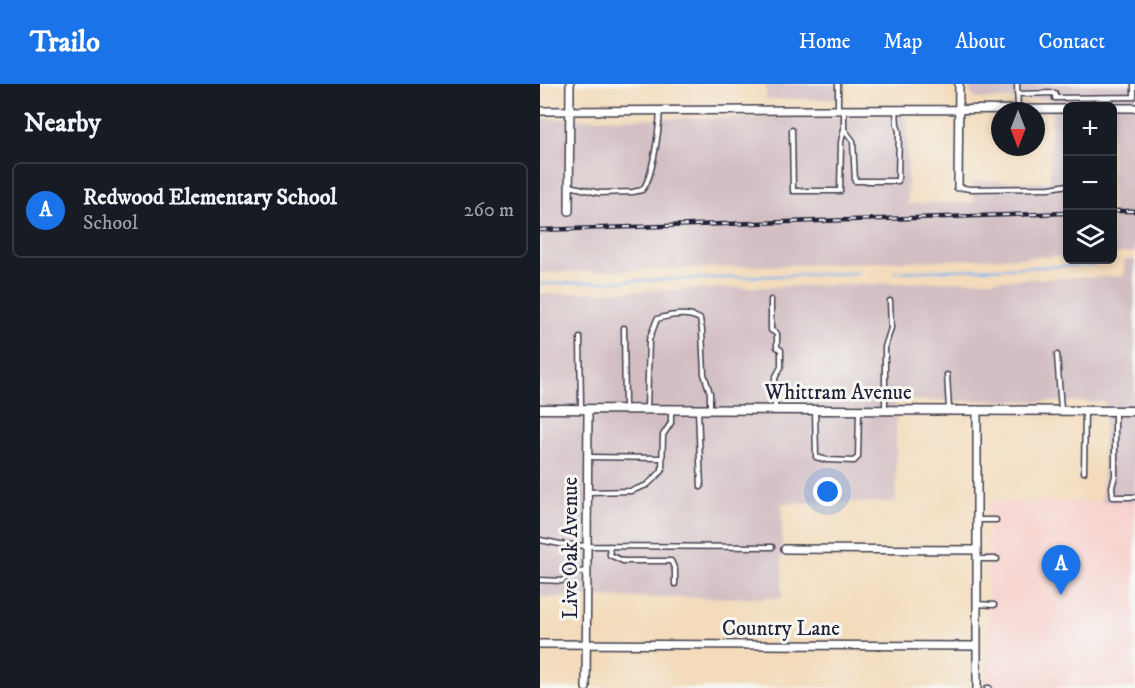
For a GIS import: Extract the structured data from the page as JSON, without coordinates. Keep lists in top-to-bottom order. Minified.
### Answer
{"streets":{"street":["Whittram Avenue","Live Oak Avenue","Country Lane"]},"crossings":[["Whittram Avenue","Live Oak Avenue"],["Live Oak Avenue","Country Lane"]],"north":"bottom","page":{"header":"Trailo","nav":["Home","Map","About","Contact"],"heading":"Nearby","map_buttons":["+","−"],"list":[{"mark":"A","name":"Redwood Elementary School","note":"School","value":"260 m"}],"pins":"A"}}
